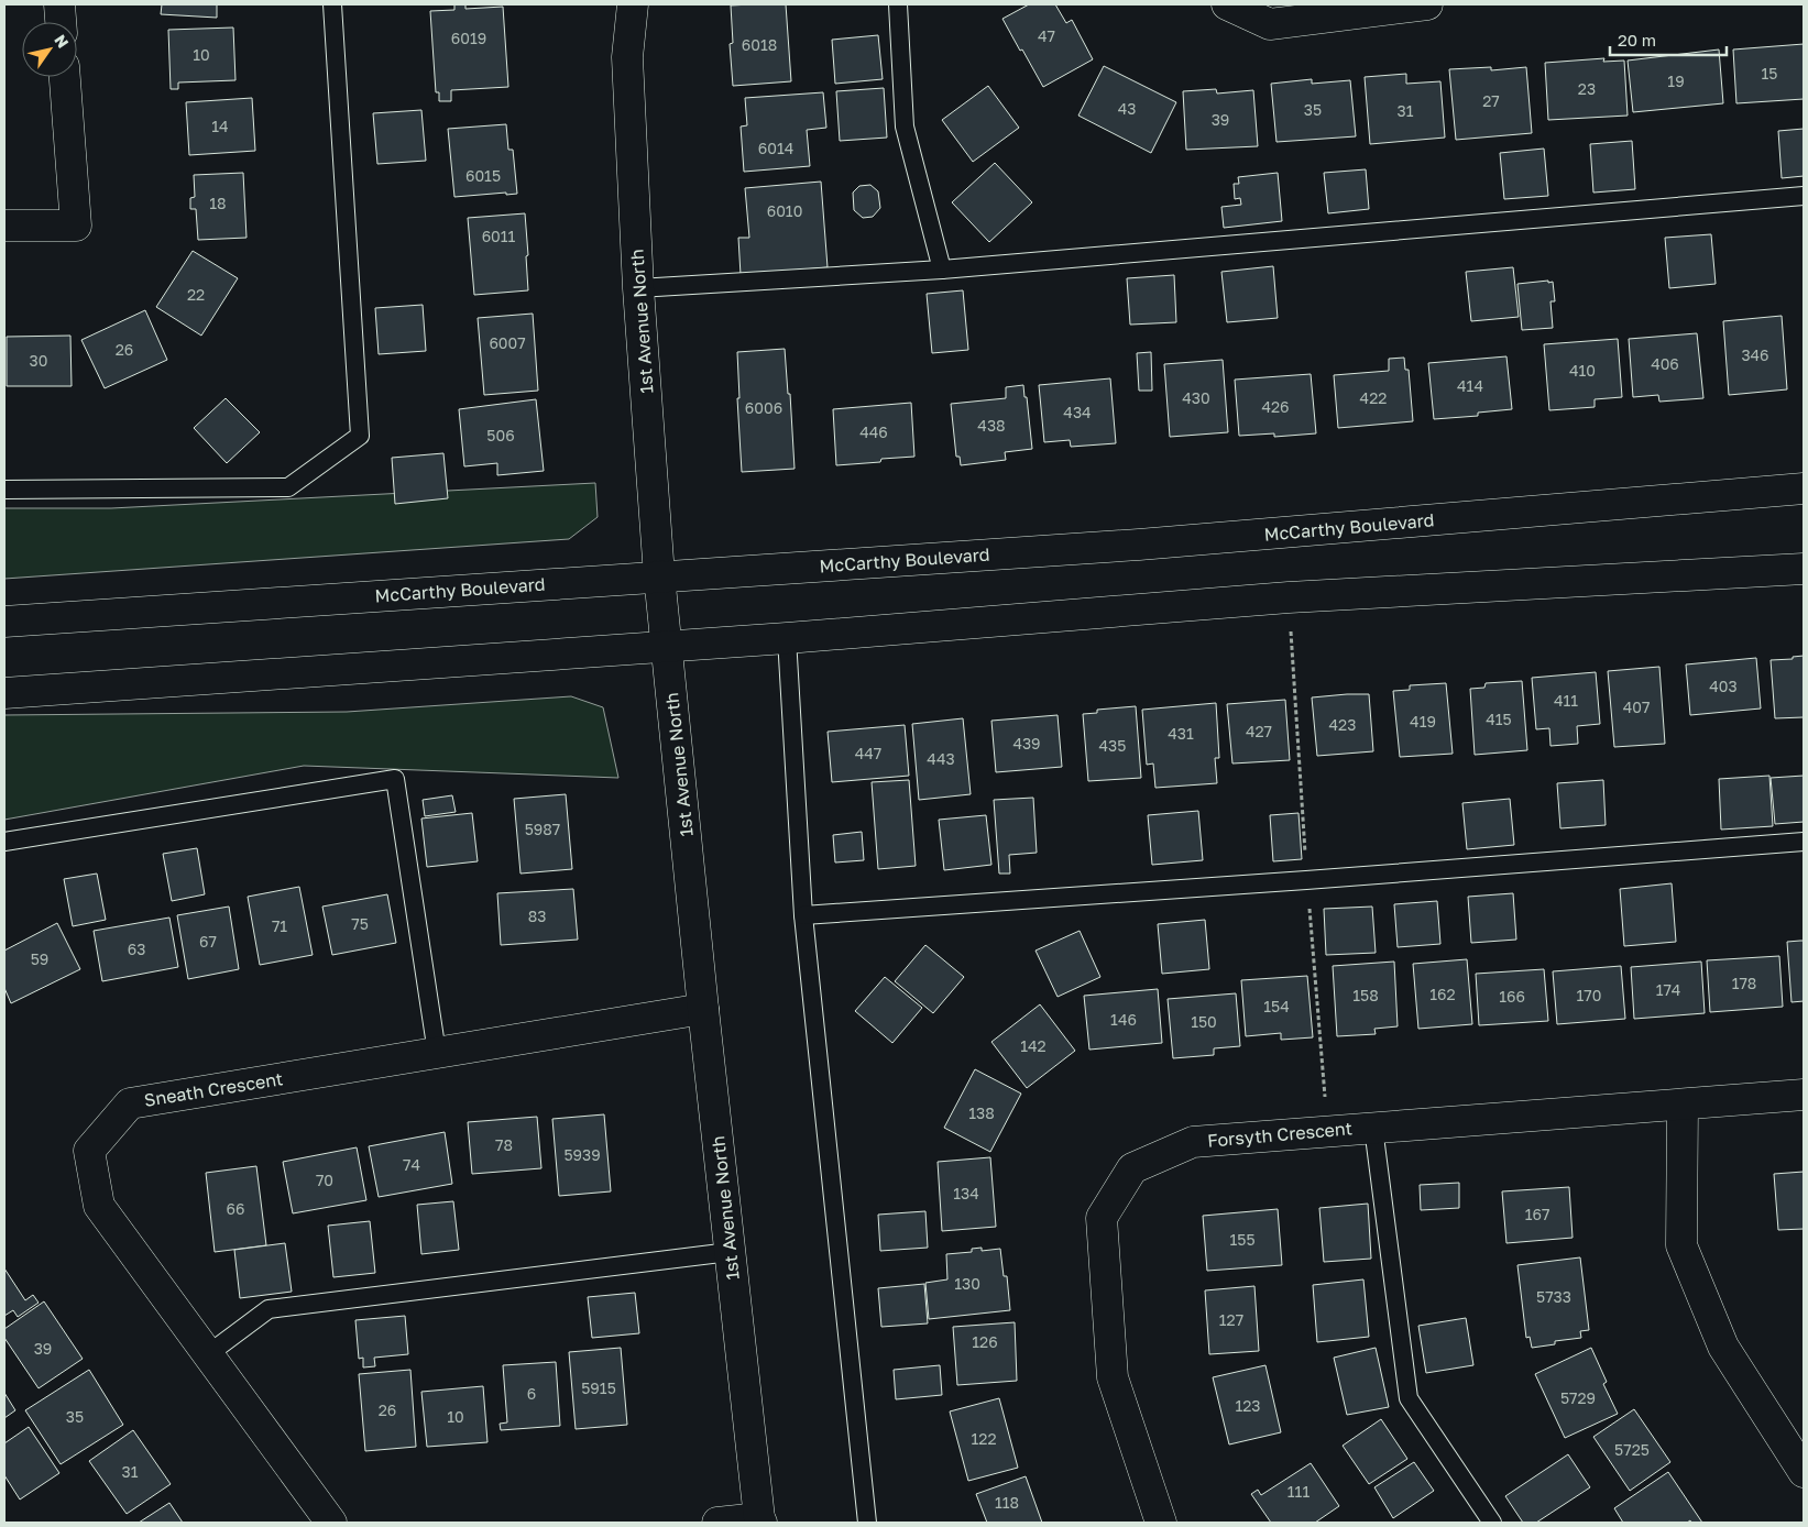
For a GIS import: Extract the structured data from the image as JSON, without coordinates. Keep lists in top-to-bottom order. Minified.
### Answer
{"streets":{"main road":["1st Avenue North","McCarthy Boulevard","Sneath Crescent","Forsyth Crescent"]},"crossings":[["1st Avenue North","McCarthy Boulevard"],["1st Avenue North","Sneath Crescent"]],"house_numbers":["47","6019","6018","10","15","19","23","27","43","35","31","39","14","6014","6015","18","6010","6011","22","6007","26","346","30","406","410","414","430","422","426","6006","434","438","446","506","403","411","407","415","419","423","427","431","439","435","447","443","5987","83","75","71","67","63","59","178","174","162","158","170","166","154","146","150","142","138","78","5939","74","70","134","66","167","155","130","5733","127","126","39","5915","6","5729","123","26","35","10","122","5725","31","111","118"],"scale_bar":"20 m","north":"top right"}
